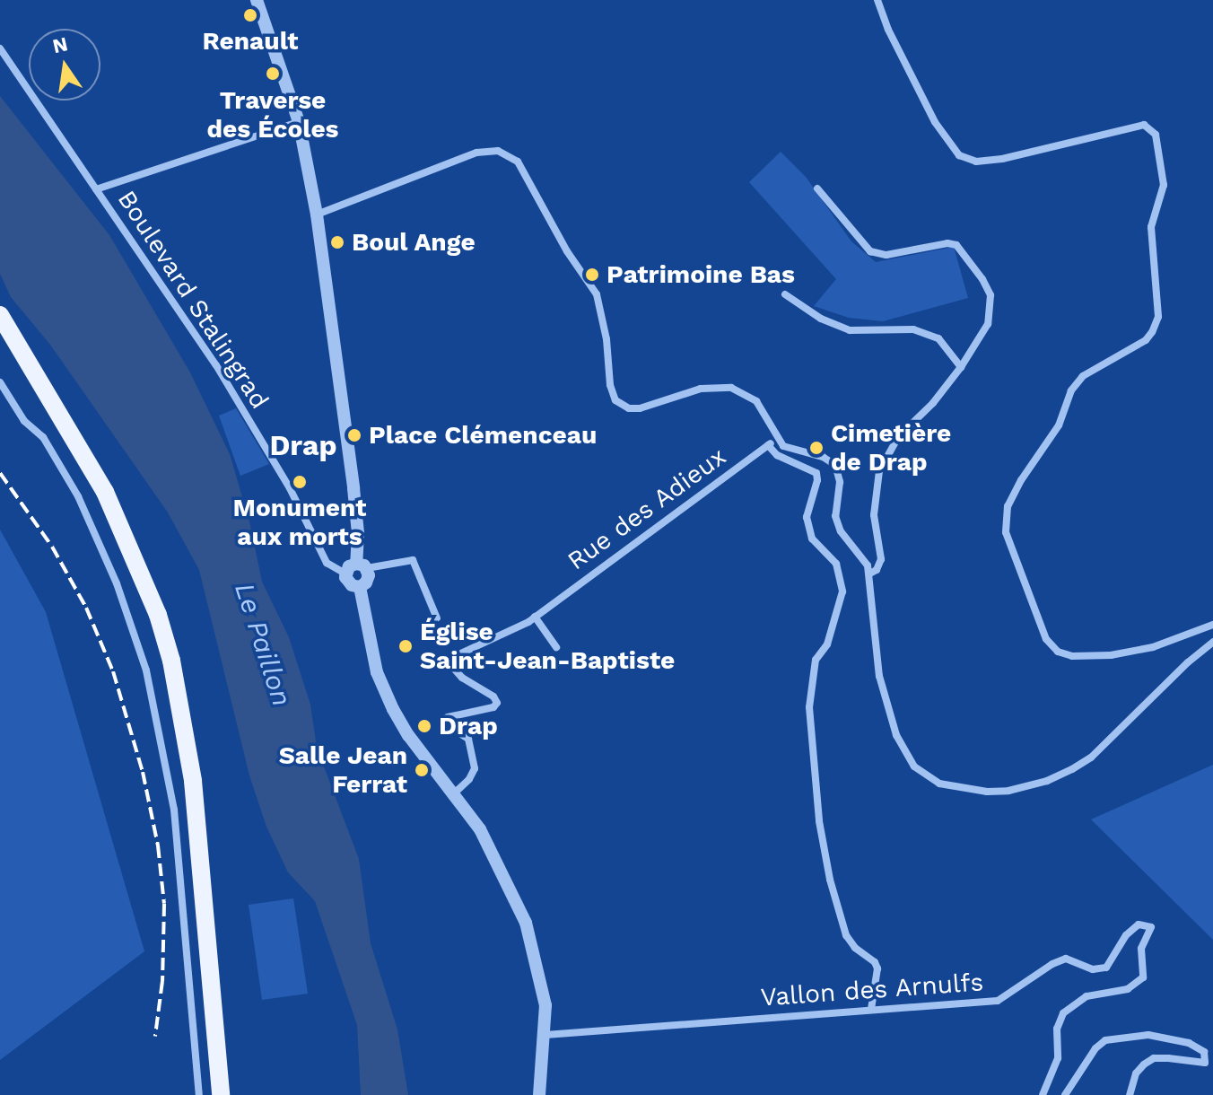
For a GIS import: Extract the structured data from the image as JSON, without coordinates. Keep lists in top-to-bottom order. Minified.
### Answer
{"streets":{"street":["Boulevard Stalingrad","Rue des Adieux","Vallon des Arnulfs"]},"districts":["Drap"],"water":["Le Paillon"],"places":["Renault","Traverse des Écoles","Boul Ange","Patrimoine Bas","Place Clémenceau","Cimetière de Drap","Monument aux morts","Église Saint-Jean-Baptiste","Drap","Salle Jean Ferrat"],"north":"top"}
